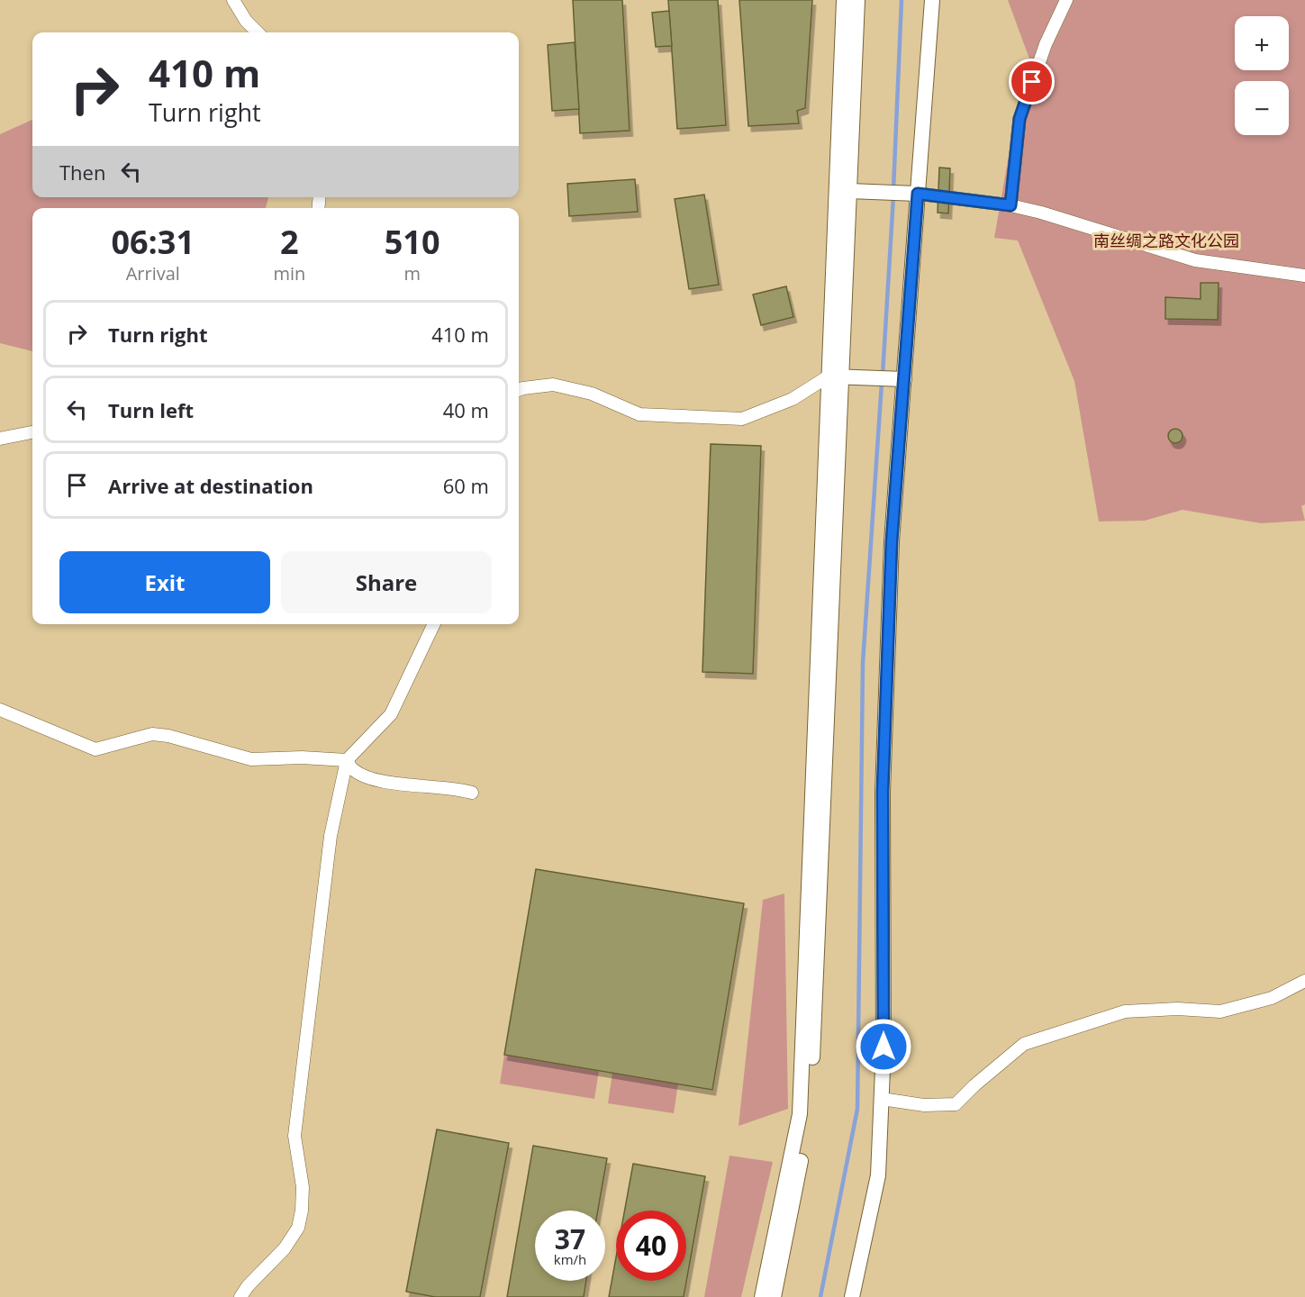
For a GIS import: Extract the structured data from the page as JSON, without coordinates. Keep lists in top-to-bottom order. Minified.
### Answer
{"parks":["南丝绸之路文化公园"],"page":{"map_buttons":["+","−"],"turn":["410 m","Turn right"],"then":"Then","eta":["06:31","Arrival","2","min","510","m"],"list":[{"name":"Turn right","value":"410 m"},{"name":"Turn left","value":"40 m"},{"name":"Arrive at destination","value":"60 m"}],"buttons":["Exit","Share"],"speed":"37 km/h","limit":"40"}}
